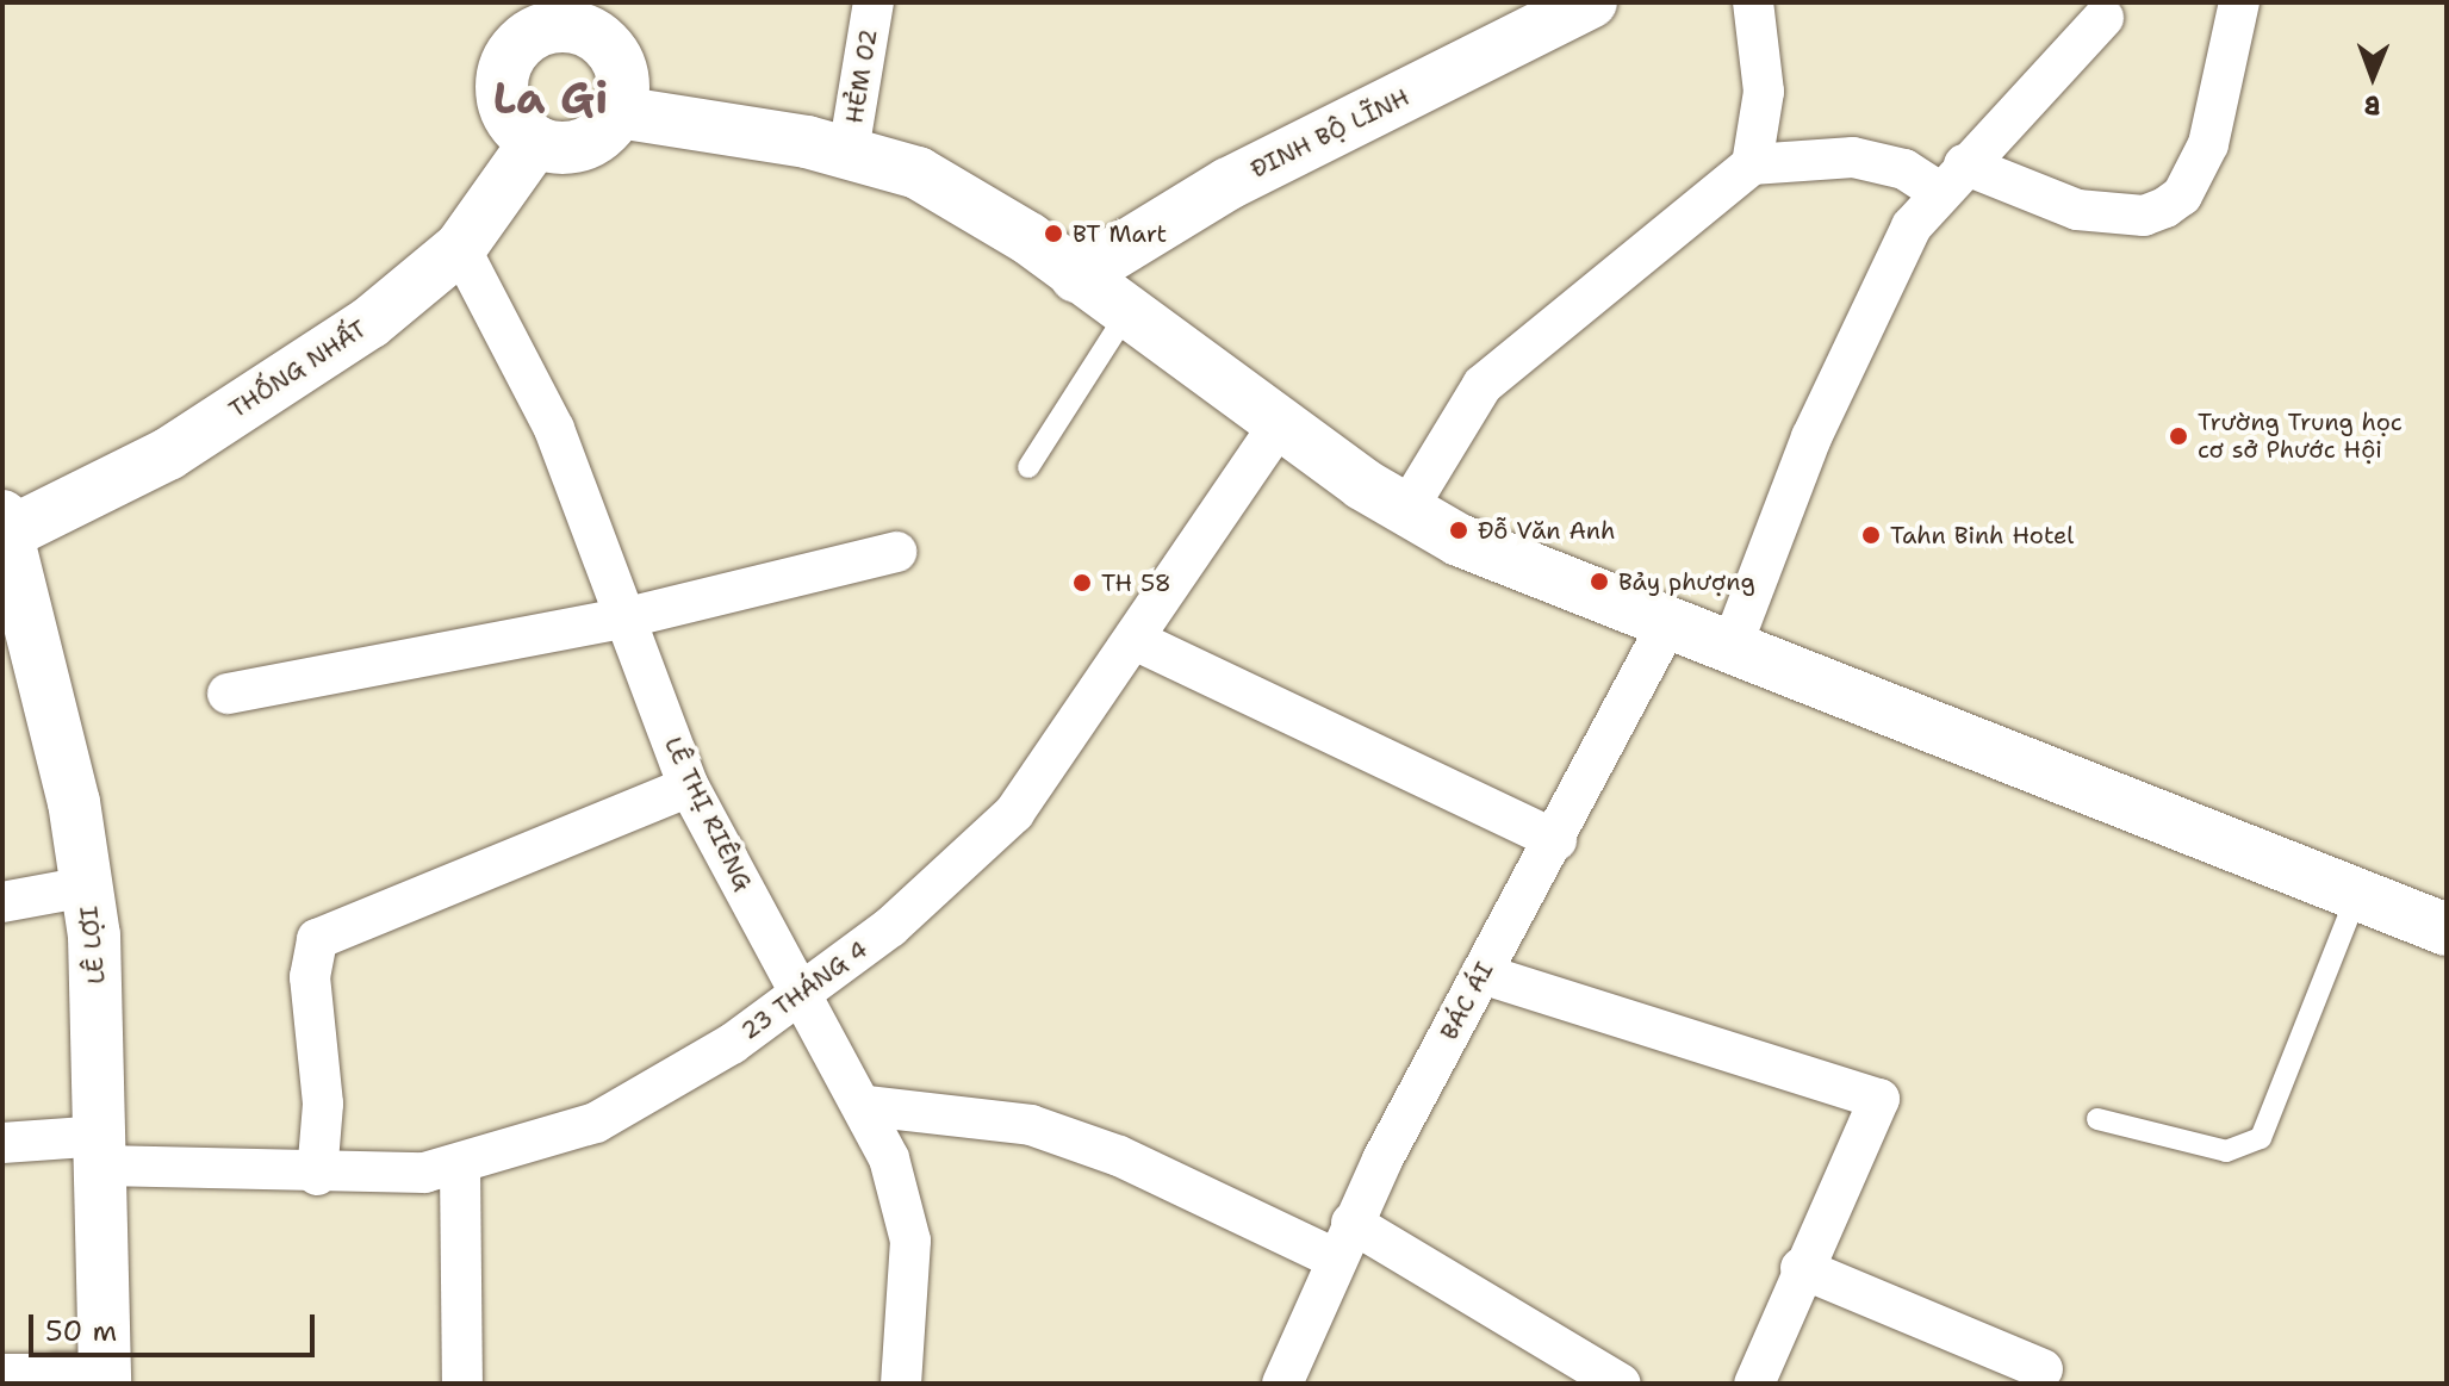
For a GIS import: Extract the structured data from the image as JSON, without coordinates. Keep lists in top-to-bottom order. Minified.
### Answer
{"streets":{"main road":["ĐINH BỘ LĨNH","THỐNG NHẤT","LÊ LỢI"],"street":["HẺM 02","LÊ THỊ RIÊNG","23 THÁNG 4","BÁC ÁI"]},"crossings":[["THỐNG NHẤT","LÊ THỊ RIÊNG"],["THỐNG NHẤT","LÊ LỢI"],["LÊ THỊ RIÊNG","23 THÁNG 4"],["LÊ LỢI","23 THÁNG 4"]],"districts":["La Gi"],"places":["BT Mart","Trường Trung học cơ sở Phước Hội","Đỗ Văn Anh","Tahn Binh Hotel","Bảy phượng","TH 58"],"scale_bar":"50 m","north":"bottom"}
